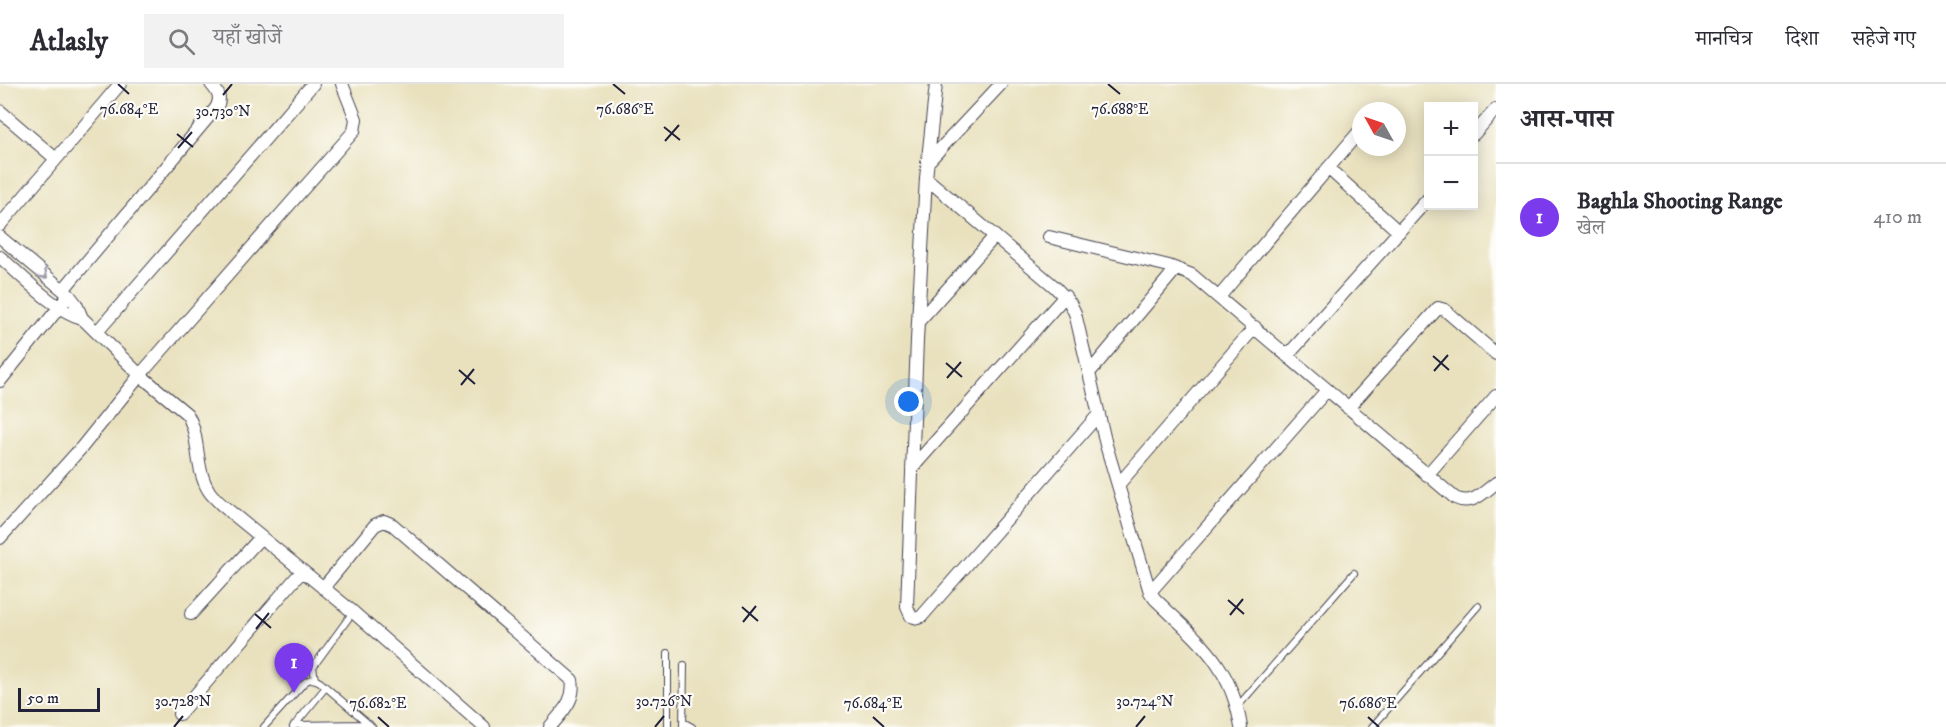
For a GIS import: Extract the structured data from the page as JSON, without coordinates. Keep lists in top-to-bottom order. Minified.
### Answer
{"scale_bar":"50 m","north":"top left","page":{"header":"Atlasly","search":"यहाँ खोजें","nav":["मानचित्र","दिशा","सहेजे गए"],"heading":"आस-पास","map_buttons":["+","−"],"list":[{"mark":"1","name":"Baghla Shooting Range","note":"खेल","value":"410 m"}],"pins":"1","scale":"50 m"},"coordinates":["76.684°E","76.686°E","76.688°E","30.730°N","30.728°N","30.726°N","30.724°N","76.682°E"]}
